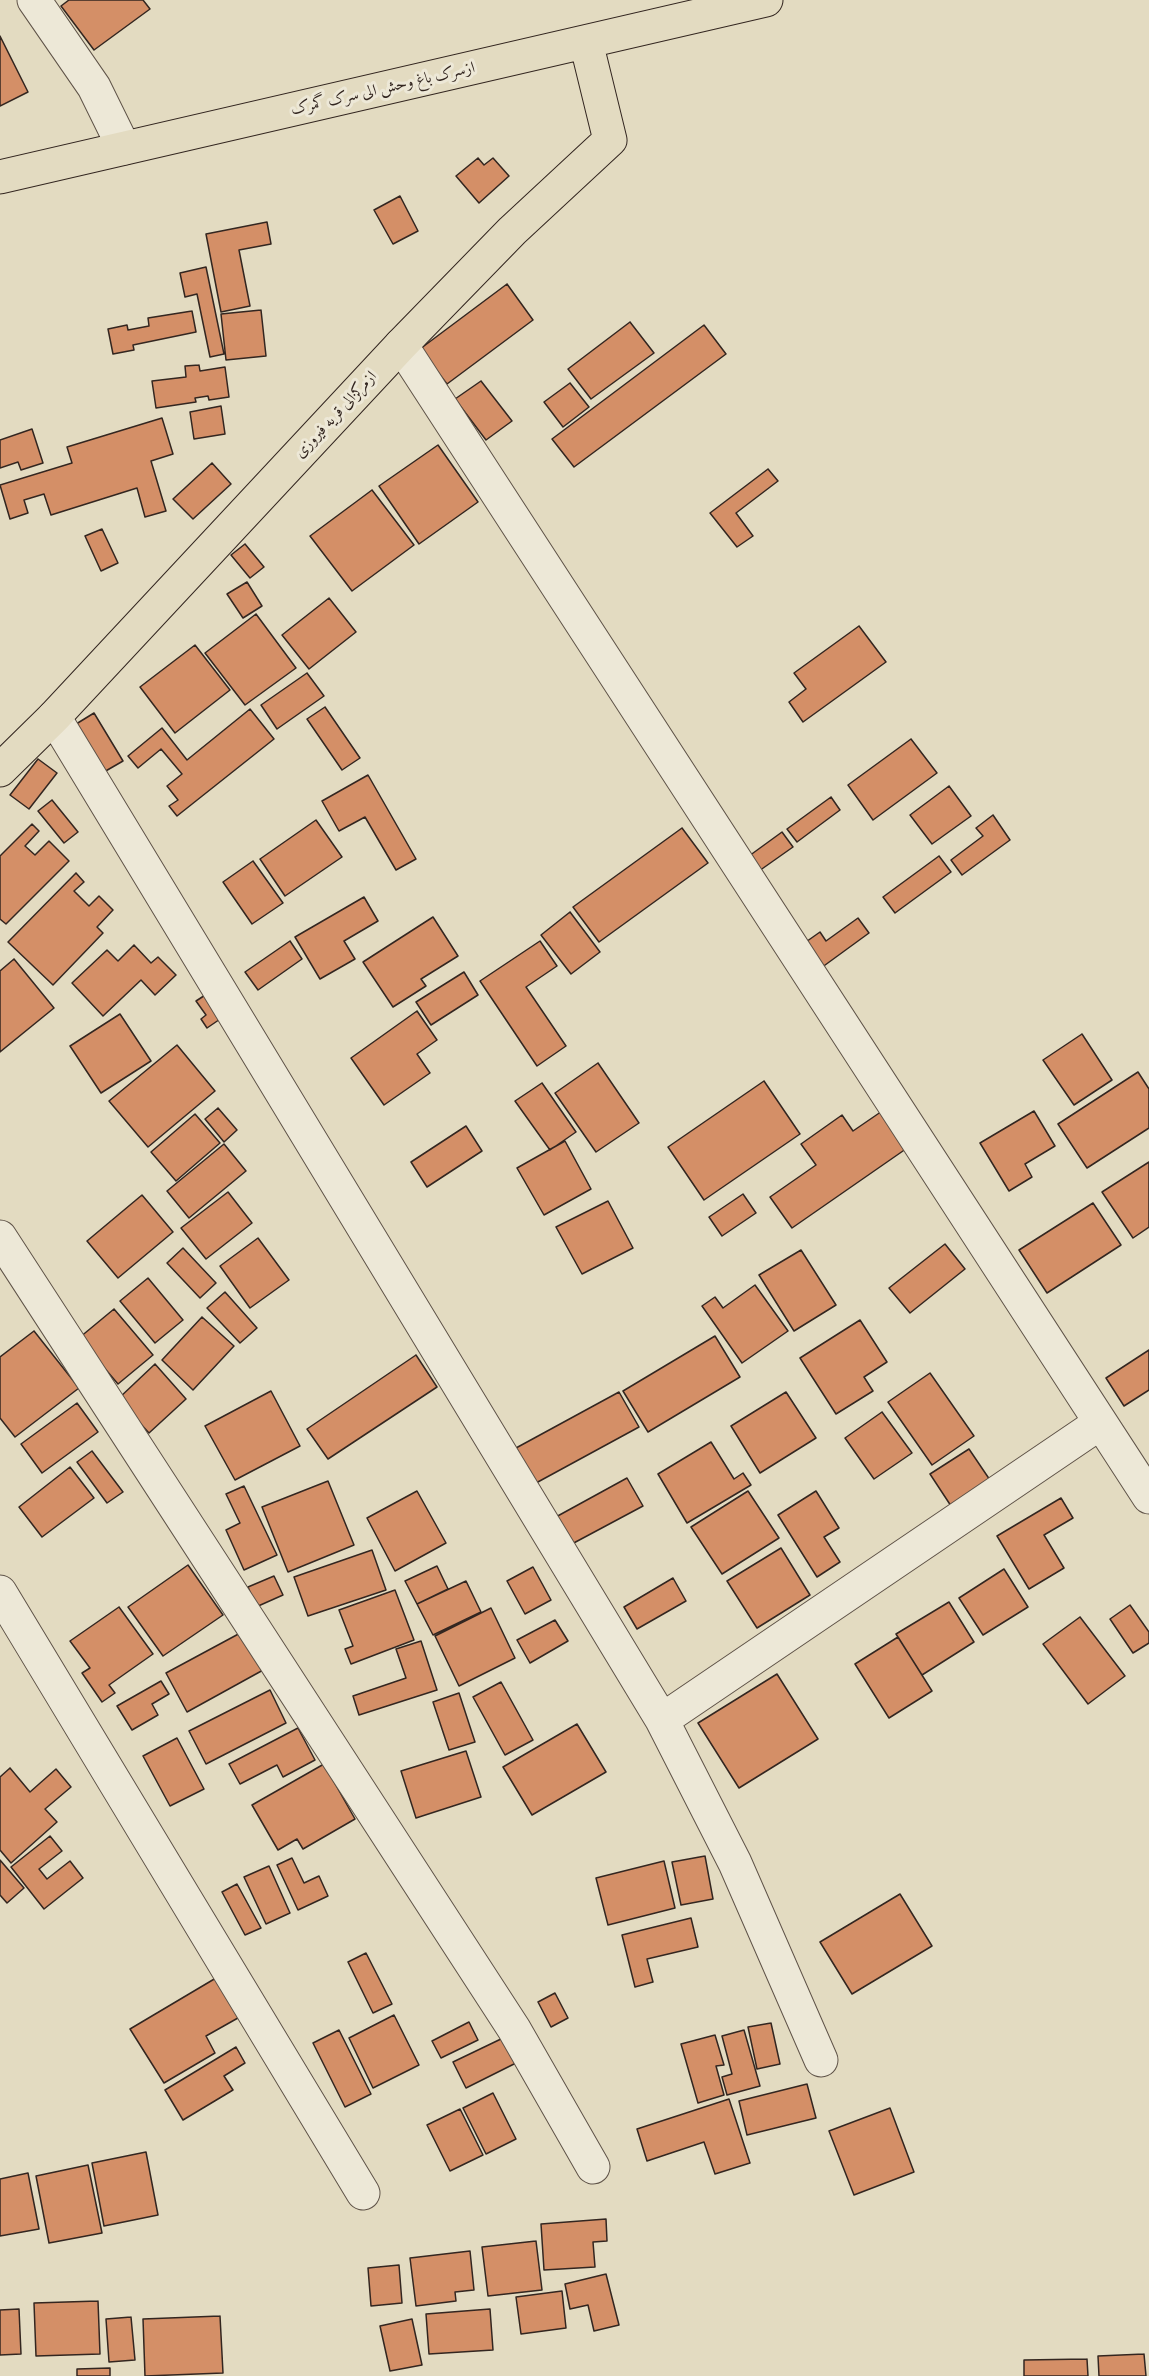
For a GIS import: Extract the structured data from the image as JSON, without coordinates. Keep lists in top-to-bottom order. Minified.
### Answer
{"streets":{"main road":["ازسرک باغ وحش الی سرک گمرک","ازمرکزالی قریه فیروزی"]},"crossings":[["ازسرک باغ وحش الی سرک گمرک","ازمرکزالی قریه فیروزی"]]}
